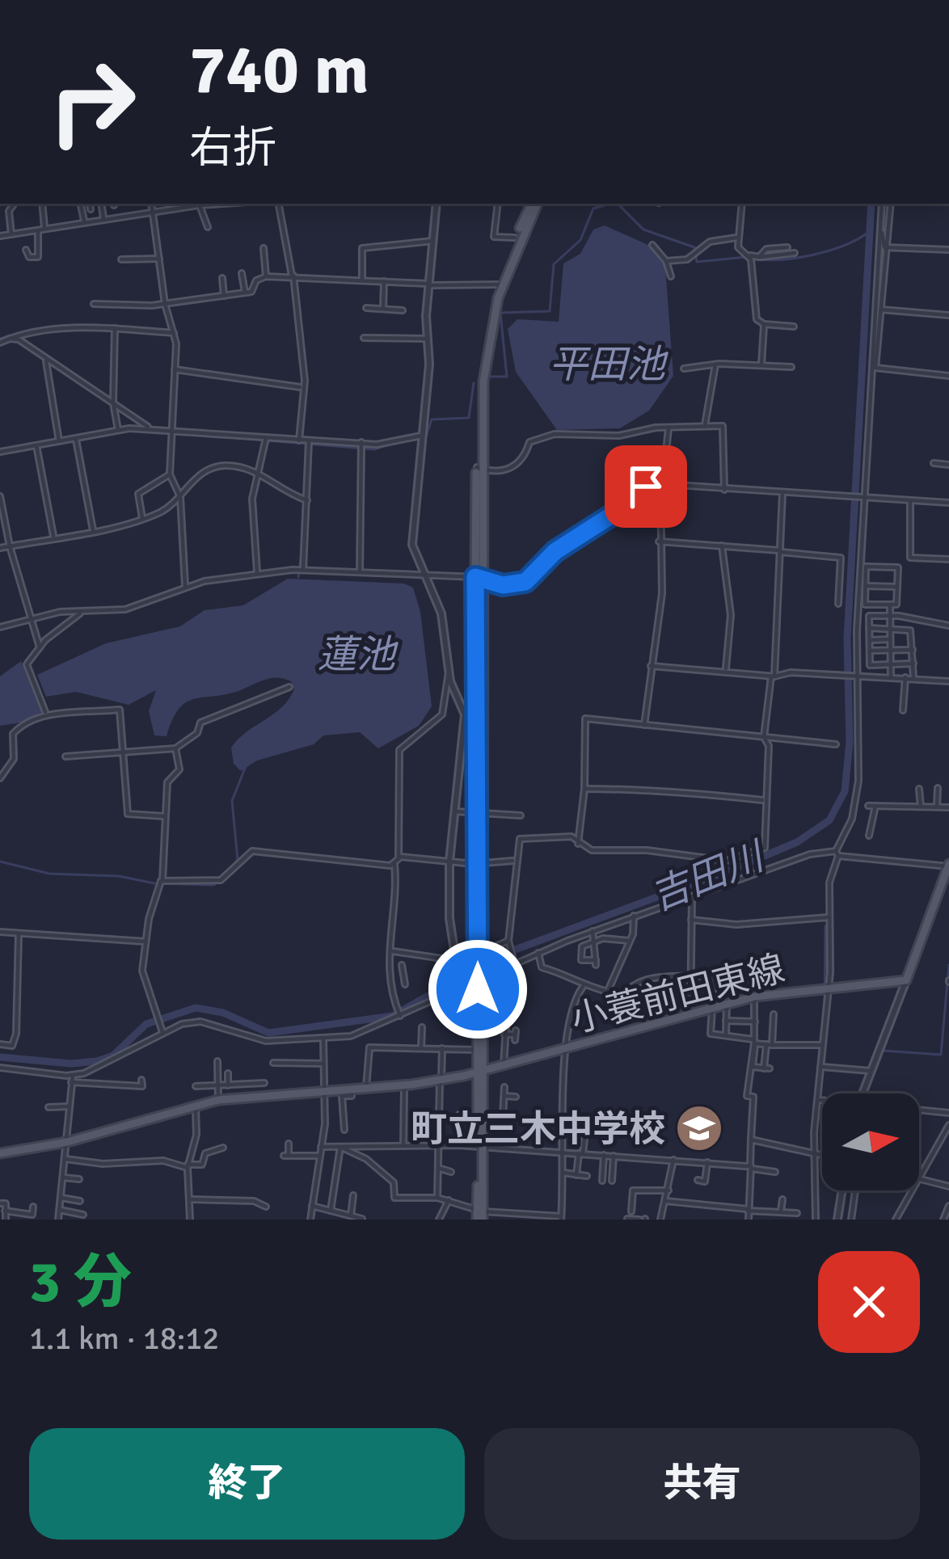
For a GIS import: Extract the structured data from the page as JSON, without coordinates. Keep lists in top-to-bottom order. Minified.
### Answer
{"streets":{"main road":["小蓑前田東線"]},"water":["平田池","蓮池","吉田川"],"places":{"school or university":["町立三木中学校"]},"north":"right","page":{"turn":["740 m","右折"],"heading":["3 分","1.1 km · 18:12"],"buttons":["終了","共有"]}}
